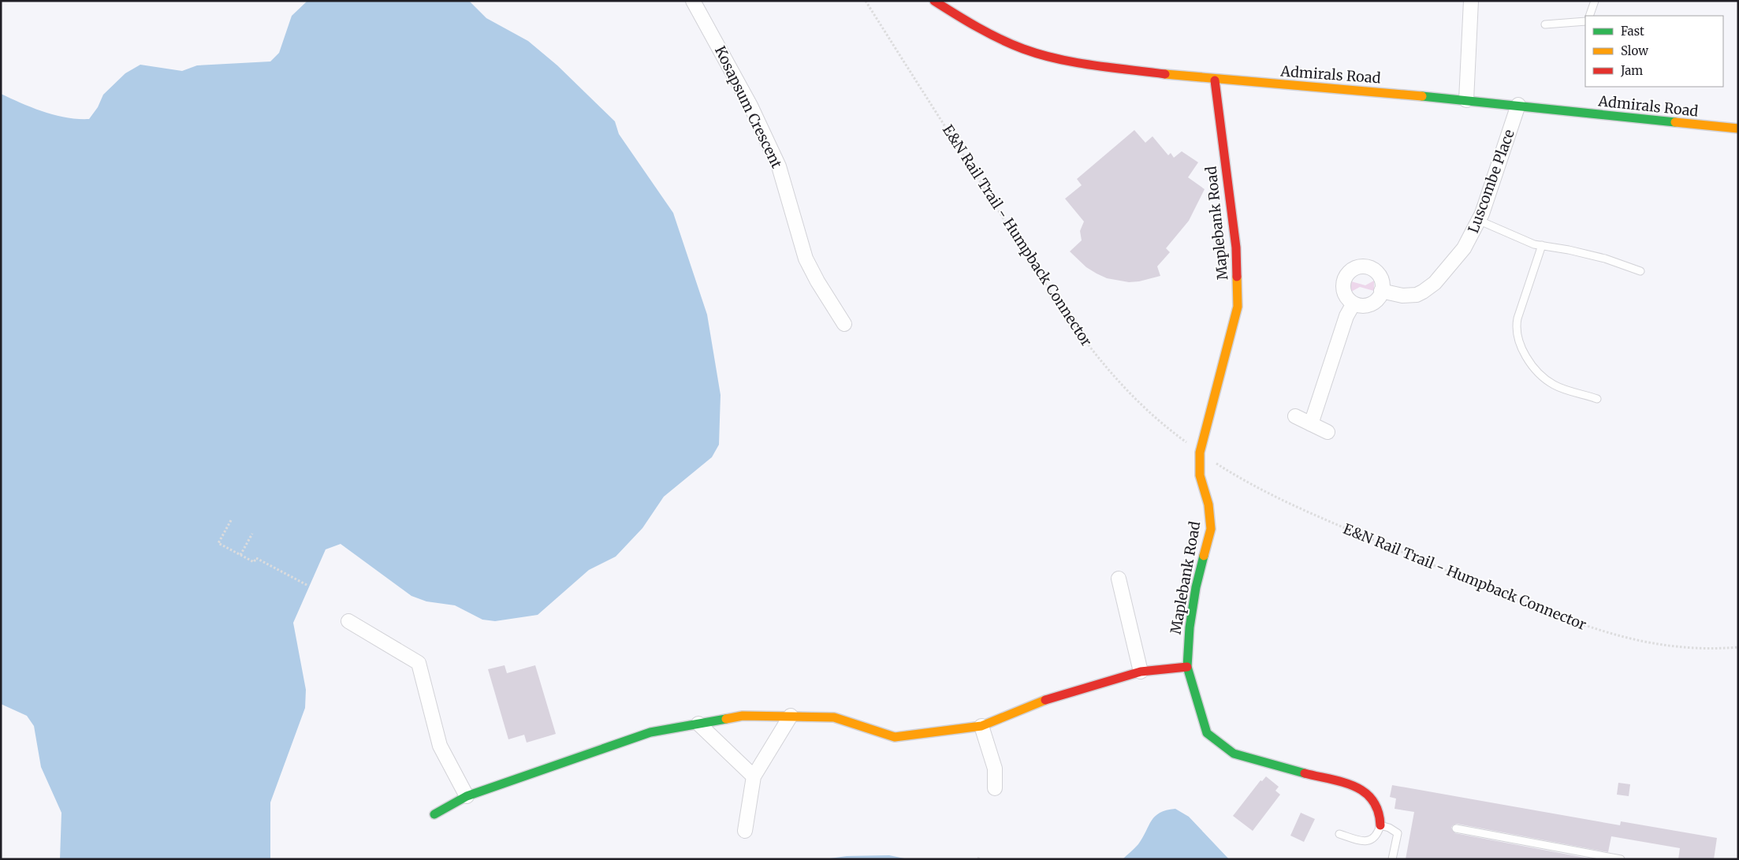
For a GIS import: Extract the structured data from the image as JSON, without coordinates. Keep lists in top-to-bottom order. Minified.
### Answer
{"streets":{"street":["Admirals Road","Kosapsum Crescent","Luscombe Place","Maplebank Road"],"path":["E&N Rail Trail - Humpback Connector"]},"crossings":[["Admirals Road","Luscombe Place"],["Admirals Road","Maplebank Road"]],"legend":["Fast","Slow","Jam"]}
